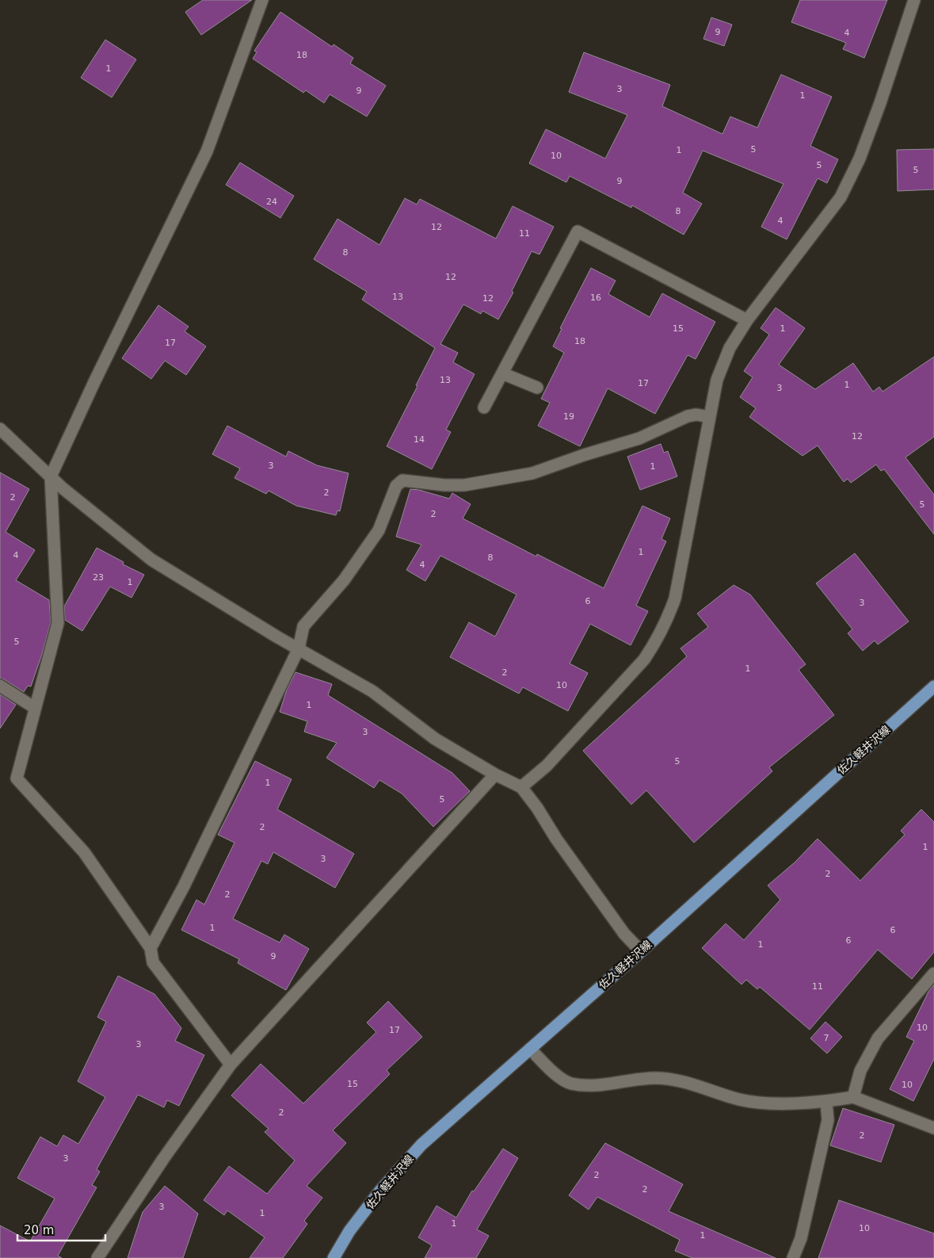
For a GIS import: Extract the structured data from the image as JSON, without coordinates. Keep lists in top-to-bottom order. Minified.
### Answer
{"streets":{"main road":["佐久軽井沢線"]},"house_numbers":["9","4","18","1","3","9","1","5","1","10","5","5","9","24","8","4","12","11","8","12","13","16","12","15","1","18","17","13","17","1","3","19","12","14","3","1","2","2","5","2","1","4","8","4","23","1","6","3","5","1","2","10","1","3","5","1","5","2","1","3","2","2","1","6","6","1","9","11","10","17","7","3","15","10","2","2","3","2","2","3","1","1","10","1"],"scale_bar":"20 m"}
